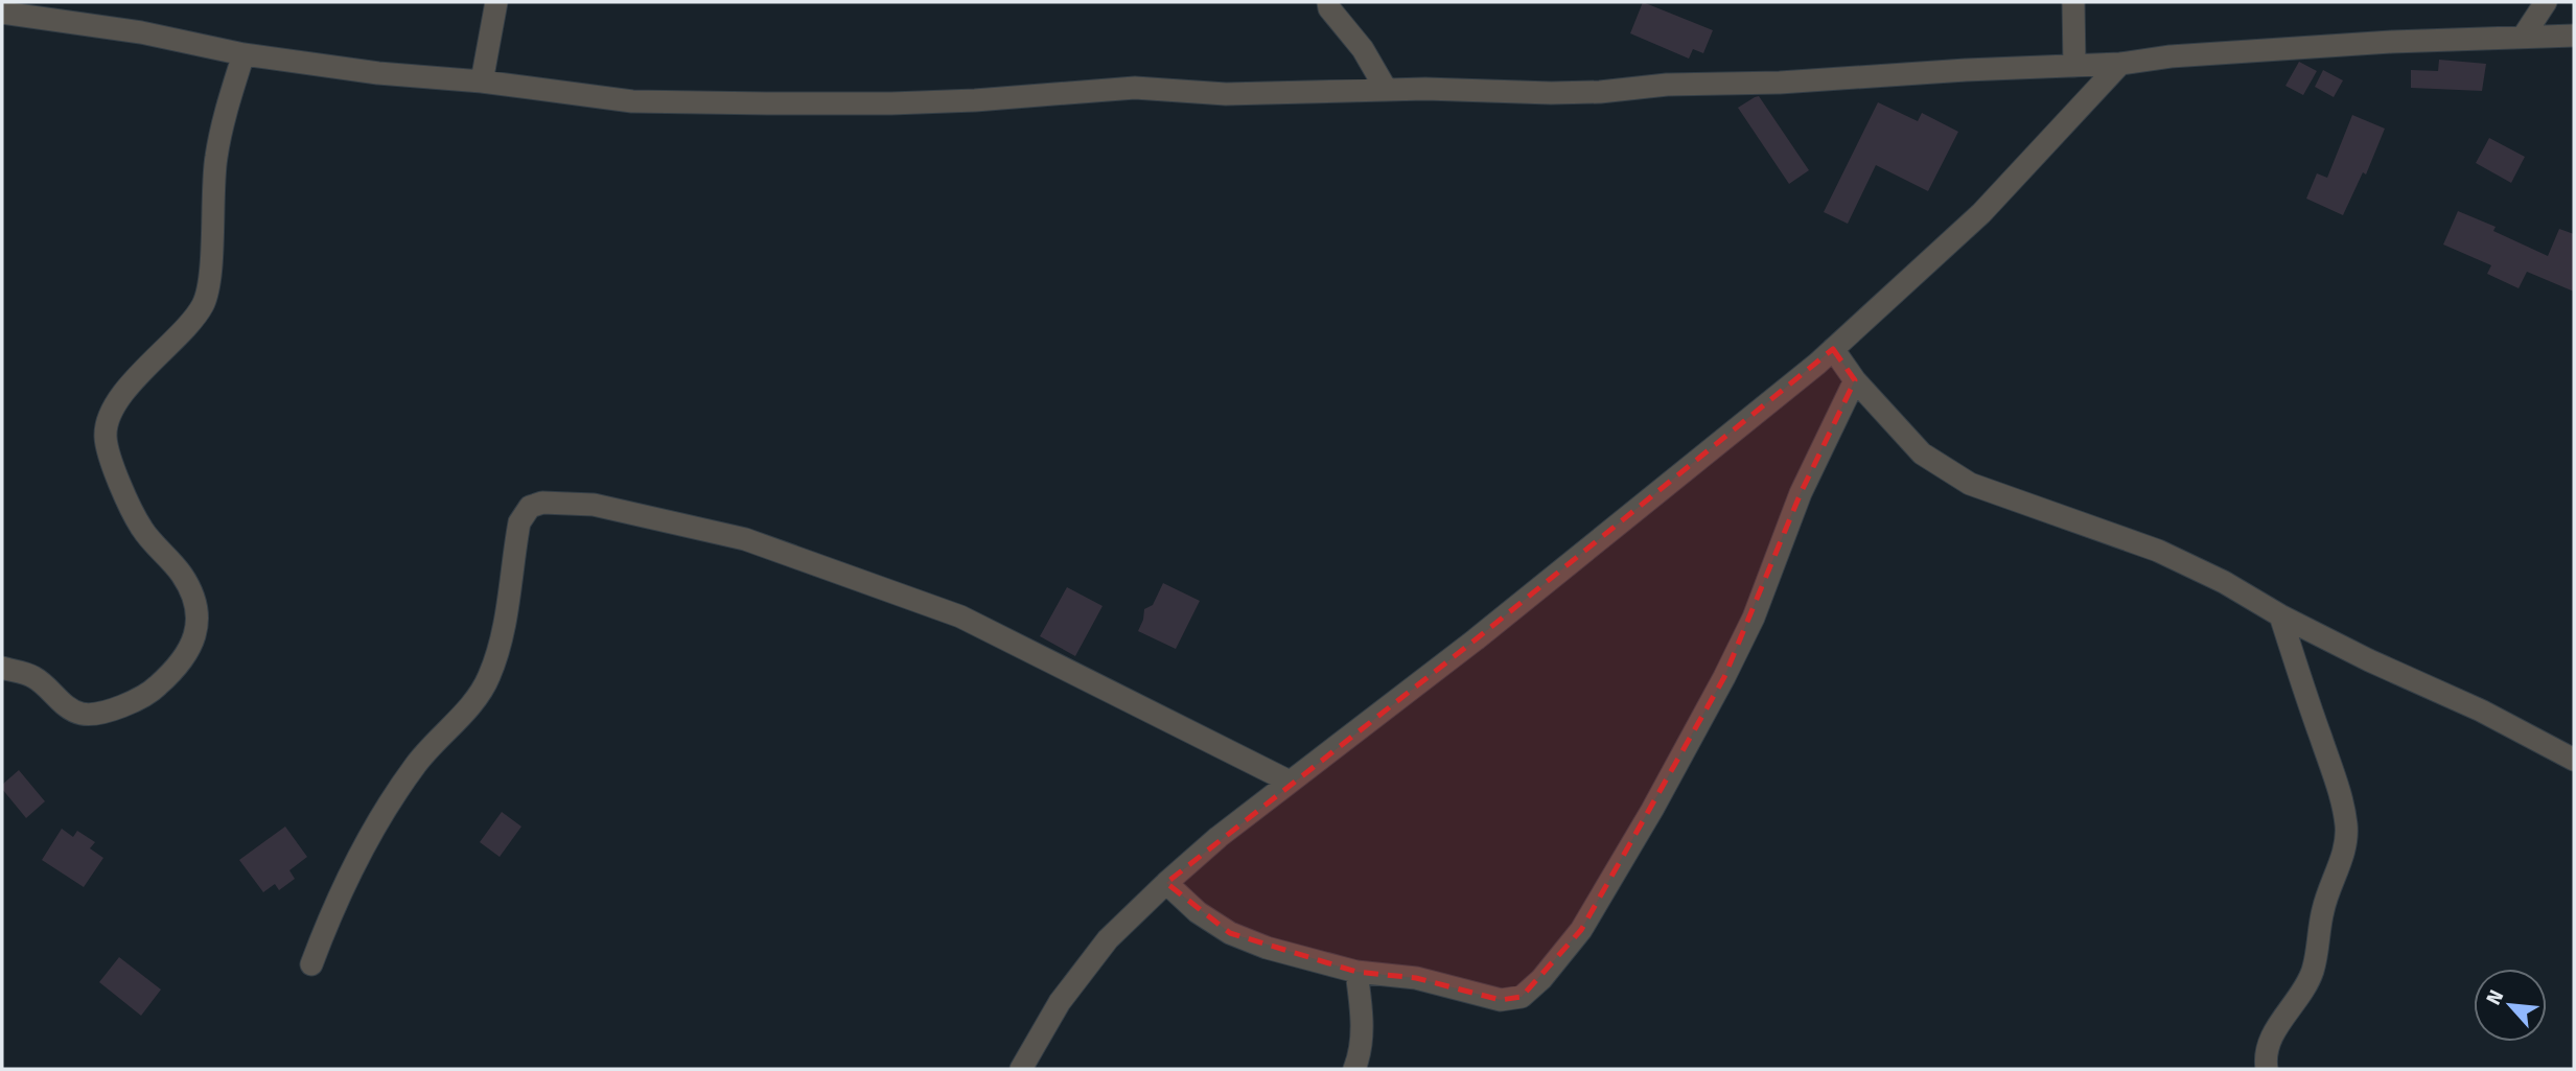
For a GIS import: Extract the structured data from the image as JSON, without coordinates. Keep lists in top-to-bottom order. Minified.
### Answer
{"north":"top left"}
